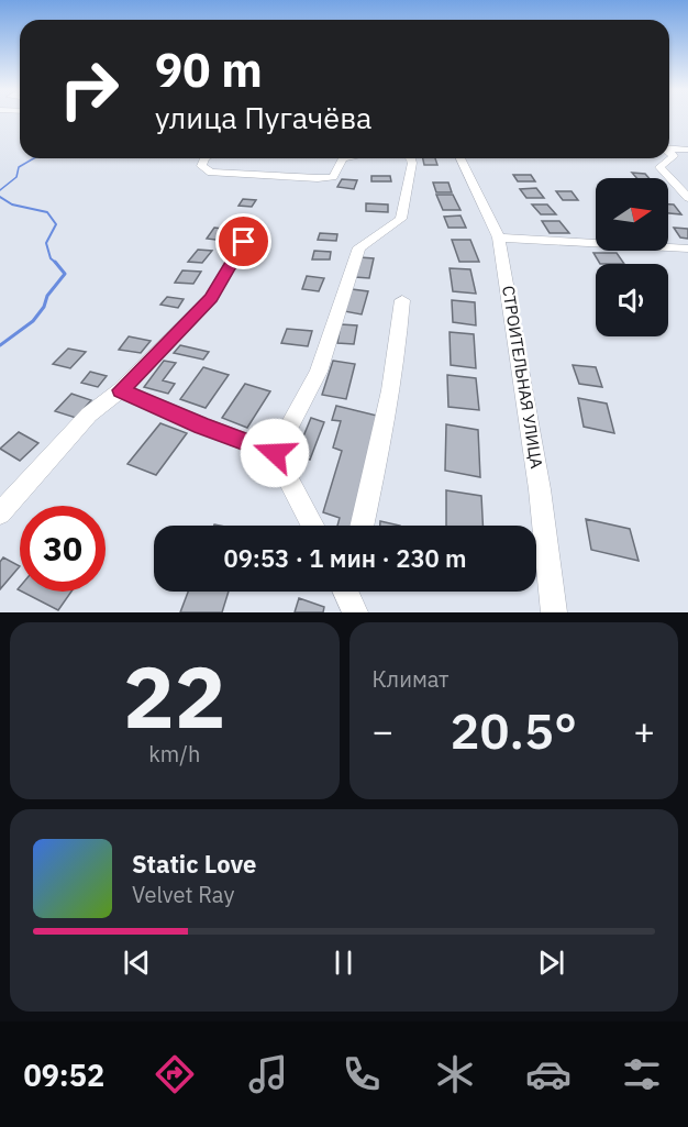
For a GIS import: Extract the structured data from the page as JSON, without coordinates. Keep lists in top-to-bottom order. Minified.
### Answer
{"streets":{"street":["СТРОИТЕЛЬНАЯ УЛИЦА"]},"north":"right","page":{"turn":["90 m","улица Пугачёва"],"limit":"30","trip":"09:53 · 1 мин · 230 m","tile":[["22","km/h"],"Климат"],"heat":["−","20.5°","+"],"song":["Static Love","Velvet Ray"],"tabs":"09:52"}}
